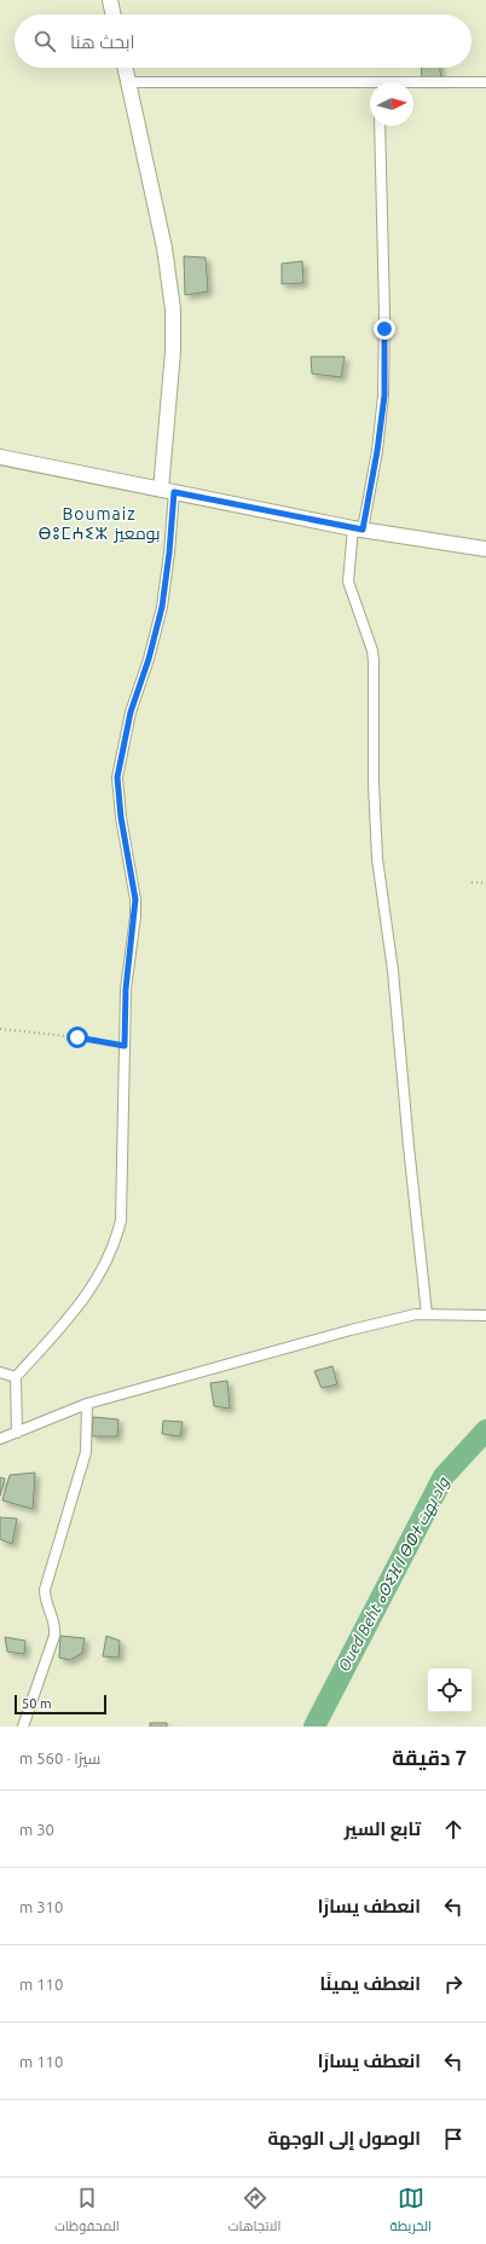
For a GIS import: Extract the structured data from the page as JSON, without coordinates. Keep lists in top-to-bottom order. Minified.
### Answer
{"districts":["Boumaiz ⴱⵓⵎⵄⵉⵣ بومعيز"],"water":["Oued Beht ⴰⵙⵉⴼ ⵏ ⴱⵀⵜ واد بهت"],"scale_bar":"50 m","north":"right","page":{"search":"ابحث هنا","scale":"50 m","heading":["7 دقيقة","سيرًا · 560 m"],"list":[["تابع السير","30 m"],["انعطف يسارًا","310 m"],["انعطف يمينًا","110 m"],["انعطف يسارًا","110 m"],"الوصول إلى الوجهة"],"nav":["الخريطة","الاتجاهات","المحفوظات"]}}
